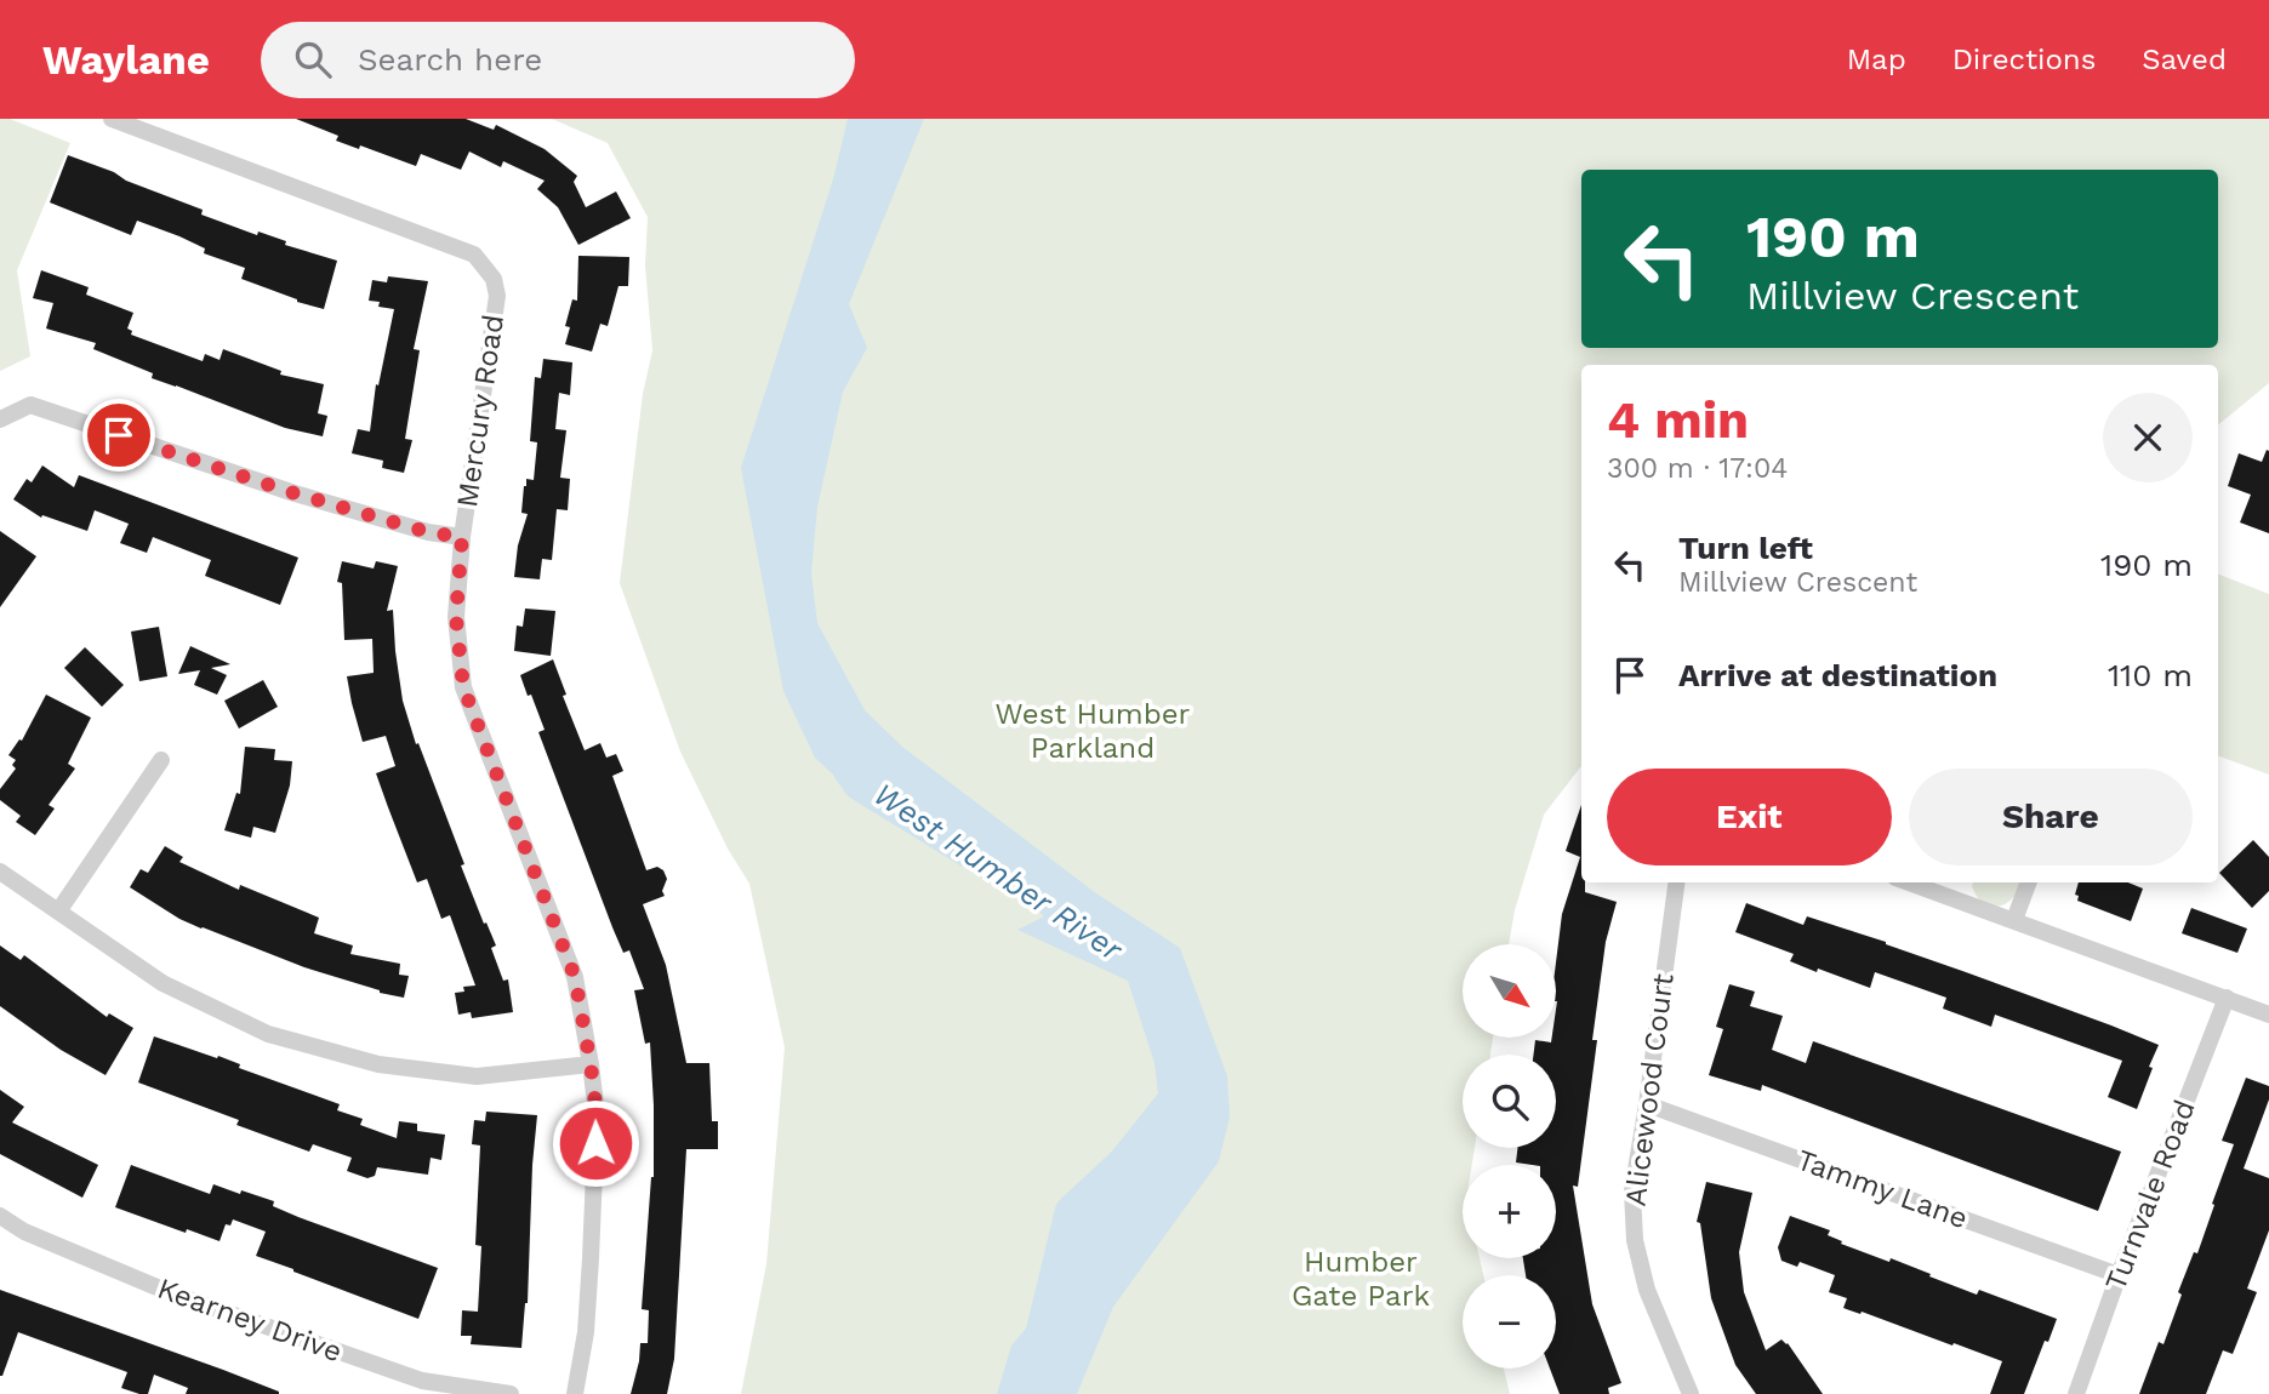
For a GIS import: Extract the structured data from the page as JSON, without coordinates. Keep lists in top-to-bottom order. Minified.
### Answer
{"streets":{"street":["Mercury Road","Alicewood Court","Tammy Lane","Turnvale Road","Kearney Drive"]},"crossings":[["Alicewood Court","Tammy Lane"],["Tammy Lane","Turnvale Road"]],"water":["West Humber River"],"parks":["West Humber Parkland","Humber Gate Park"],"north":"bottom right","page":{"header":"Waylane","search":"Search here","nav":["Map","Directions","Saved"],"turn":["190 m","Millview Crescent"],"heading":["4 min","300 m · 17:04"],"list":[{"name":"Turn left","note":"Millview Crescent","value":"190 m"},{"name":"Arrive at destination","value":"110 m"}],"buttons":["Exit","Share"],"map_buttons":["+","−"]}}
